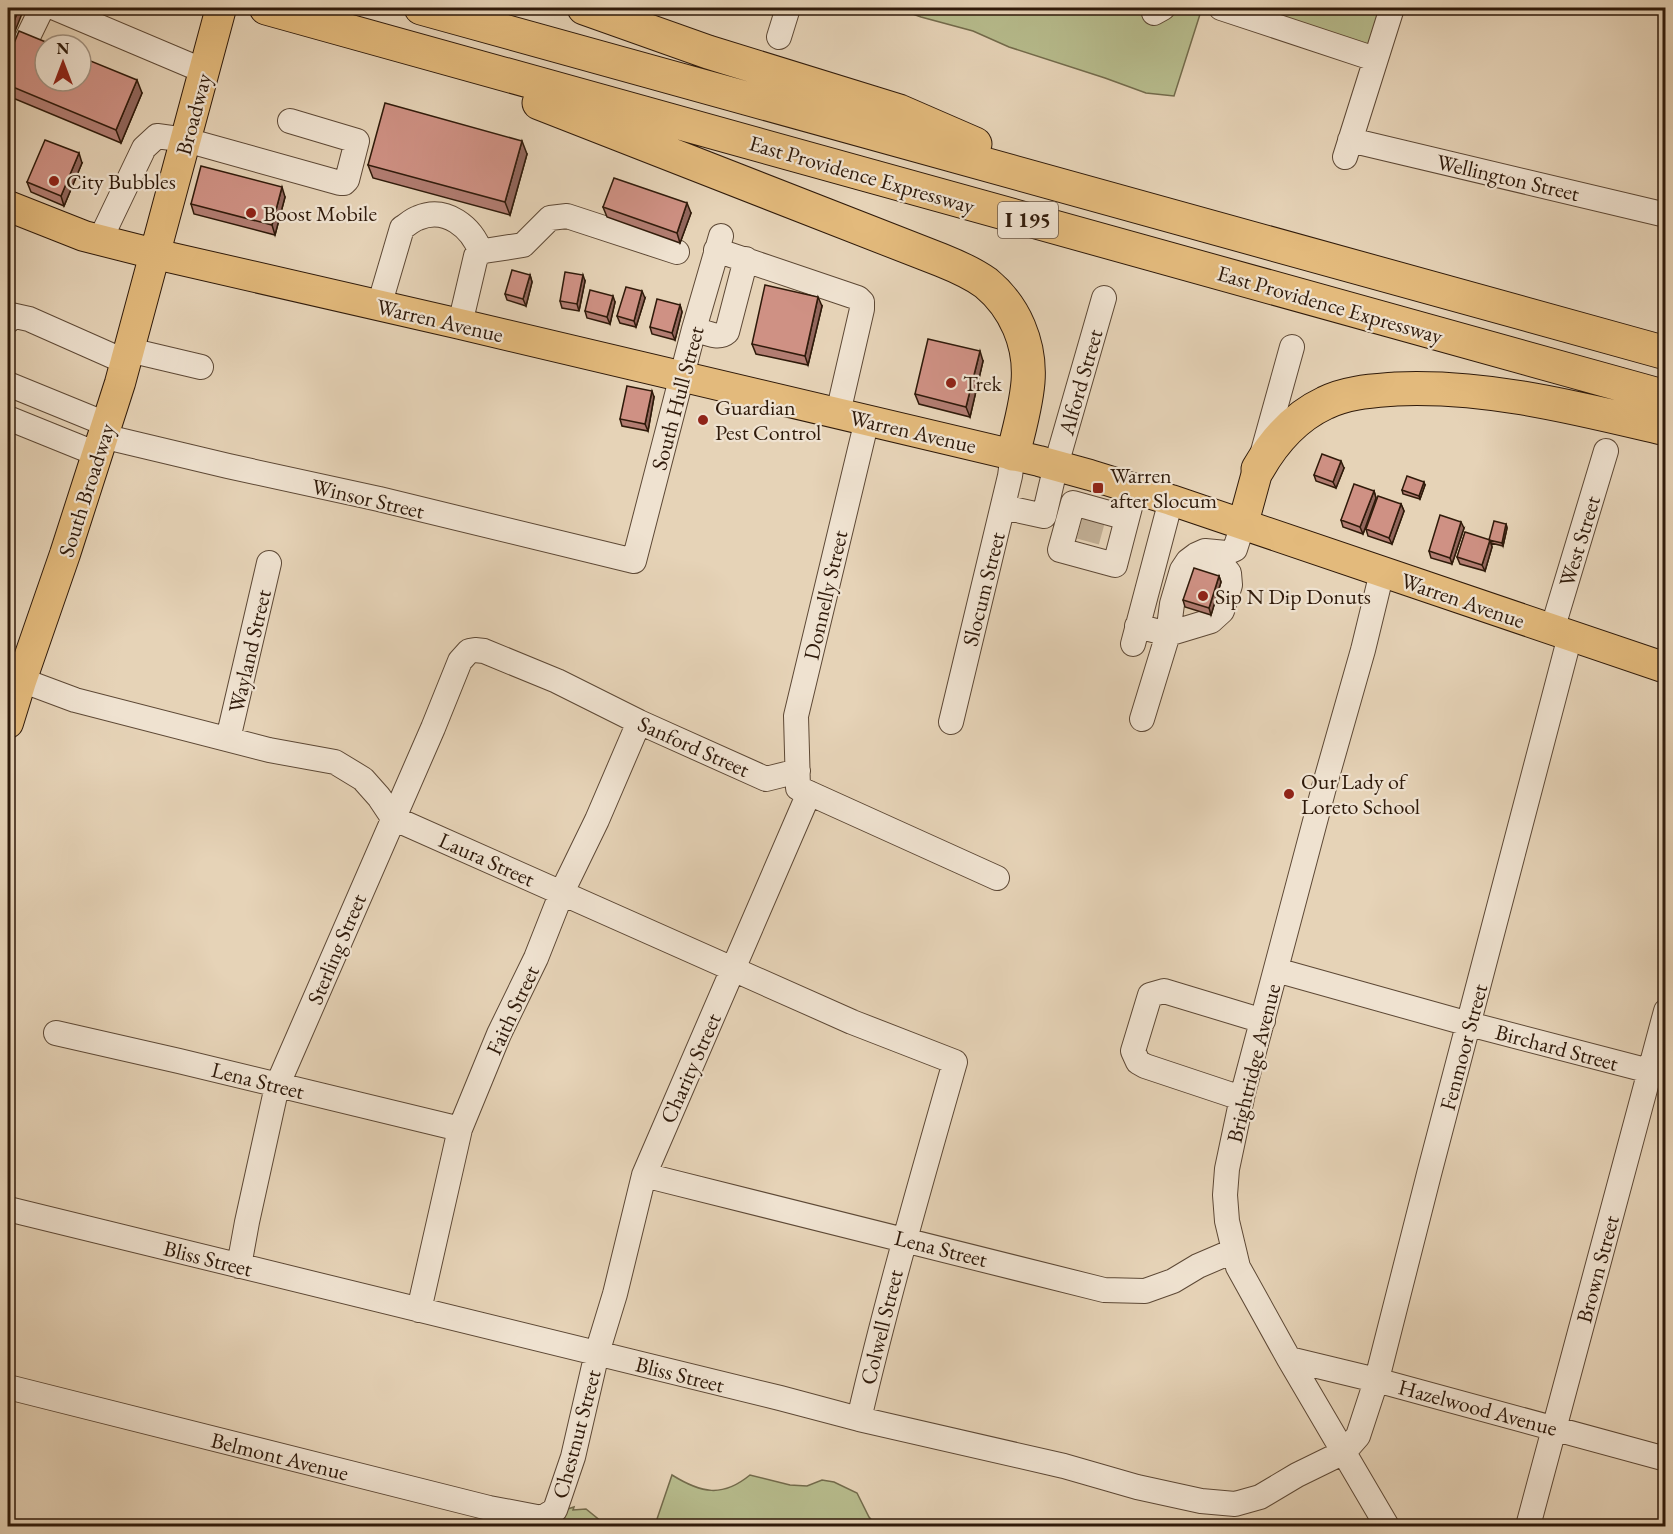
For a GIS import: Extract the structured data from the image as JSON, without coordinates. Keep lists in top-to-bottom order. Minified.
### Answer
{"streets":{"highway":["East Providence Expressway","I 195"],"main road":["Broadway","Warren Avenue","South Broadway"],"street":["Wellington Street","Alford Street","South Hull Street","Winsor Street","West Street","Slocum Street","Donnelly Street","Wayland Street","Sanford Street","Laura Street","Sterling Street","Faith Street","Fenmoor Street","Birchard Street","Brightridge Avenue","Charity Street","Lena Street","Bliss Street","Brown Street","Colwell Street","Hazelwood Avenue","Chestnut Street","Belmont Avenue"]},"crossings":[["Broadway","Warren Avenue"],["Broadway","South Broadway"],["Warren Avenue","Alford Street"],["Warren Avenue","South Hull Street"],["Warren Avenue","South Broadway"],["Warren Avenue","West Street"],["Warren Avenue","Slocum Street"],["Warren Avenue","Donnelly Street"],["Warren Avenue","Fenmoor Street"],["Warren Avenue","Brightridge Avenue"],["South Hull Street","Winsor Street"],["South Broadway","Winsor Street"],["West Street","Fenmoor Street"],["Donnelly Street","Sanford Street"],["Sanford Street","Sterling Street"],["Sanford Street","Faith Street"],["Laura Street","Sterling Street"],["Laura Street","Faith Street"],["Laura Street","Charity Street"],["Laura Street","Colwell Street"],["Sterling Street","Lena Street"],["Sterling Street","Bliss Street"],["Faith Street","Lena Street"],["Faith Street","Bliss Street"],["Fenmoor Street","Birchard Street"],["Fenmoor Street","Brightridge Avenue"],["Fenmoor Street","Bliss Street"],["Fenmoor Street","Hazelwood Avenue"],["Birchard Street","Brightridge Avenue"],["Birchard Street","Brown Street"],["Brightridge Avenue","Lena Street"],["Brightridge Avenue","Bliss Street"],["Brightridge Avenue","Hazelwood Avenue"],["Charity Street","Lena Street"],["Charity Street","Bliss Street"],["Charity Street","Chestnut Street"],["Lena Street","Colwell Street"],["Bliss Street","Colwell Street"],["Bliss Street","Chestnut Street"],["Brown Street","Hazelwood Avenue"],["Chestnut Street","Belmont Avenue"]],"places":{"other":["City Bubbles","Boost Mobile","Trek","Guardian Pest Control","Sip N Dip Donuts","Our Lady of Loreto School"],"transit":["Warren after Slocum"]},"north":"top"}
